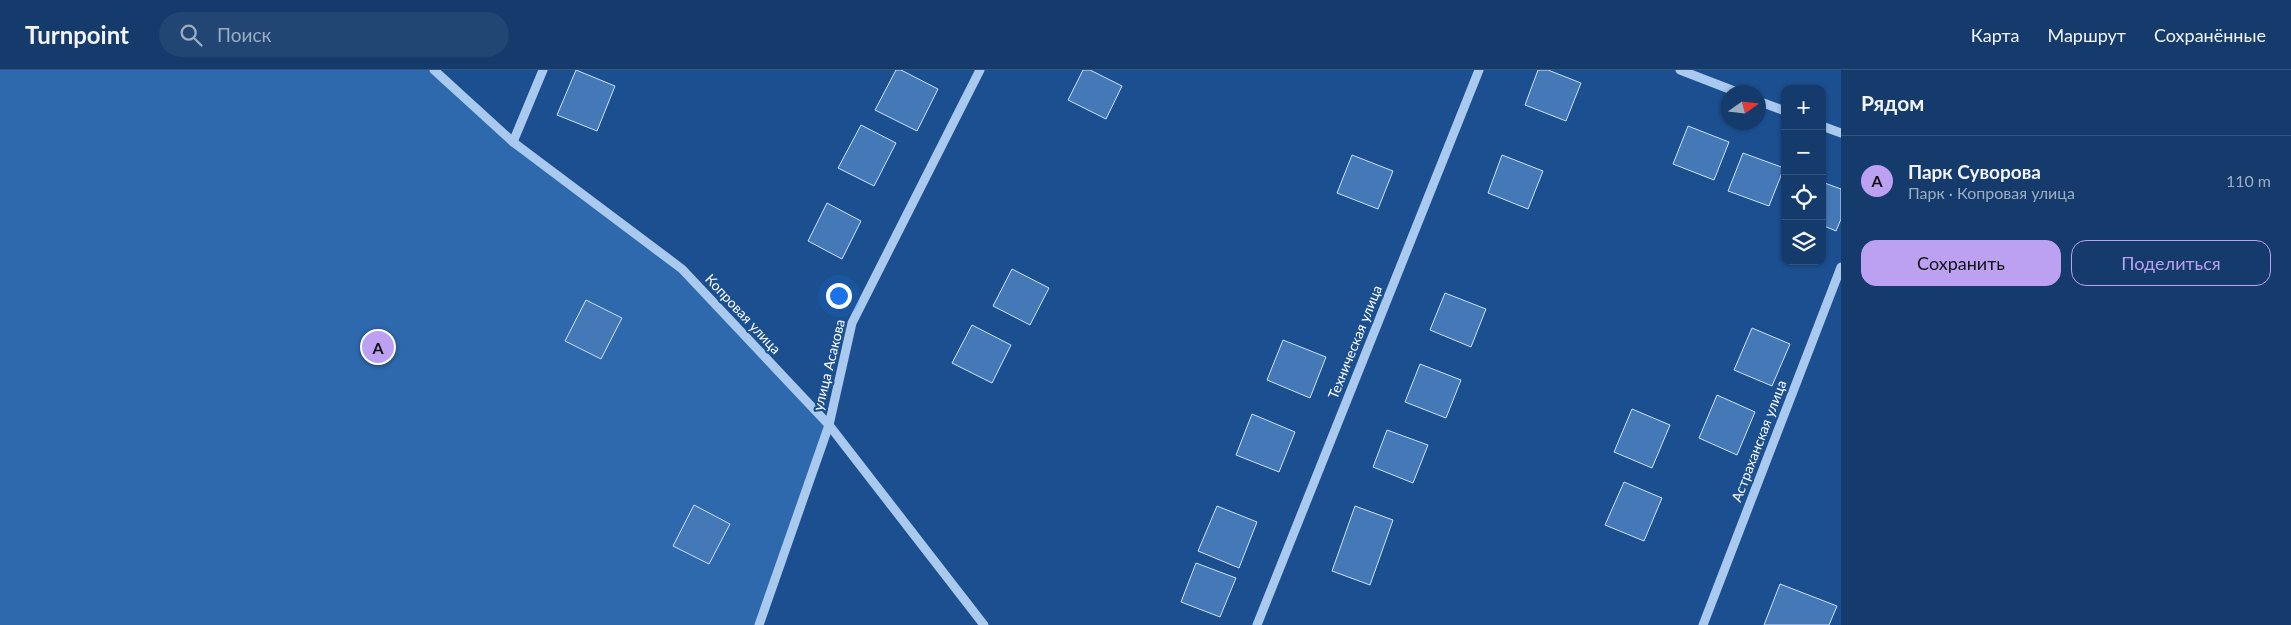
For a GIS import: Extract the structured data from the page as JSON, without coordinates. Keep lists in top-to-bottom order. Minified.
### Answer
{"streets":{"street":["Копровая улица","Техническая улица","улица Асакова","Астраханская улица"]},"crossings":[["Копровая улица","улица Асакова"]],"north":"right","page":{"header":"Turnpoint","search":"Поиск","nav":["Карта","Маршрут","Сохранённые"],"heading":"Рядом","map_buttons":["+","−"],"list":[{"mark":"A","name":"Парк Суворова","note":"Парк · Копровая улица","value":"110 m"}],"buttons":["Сохранить","Поделиться"],"pins":"A"}}
